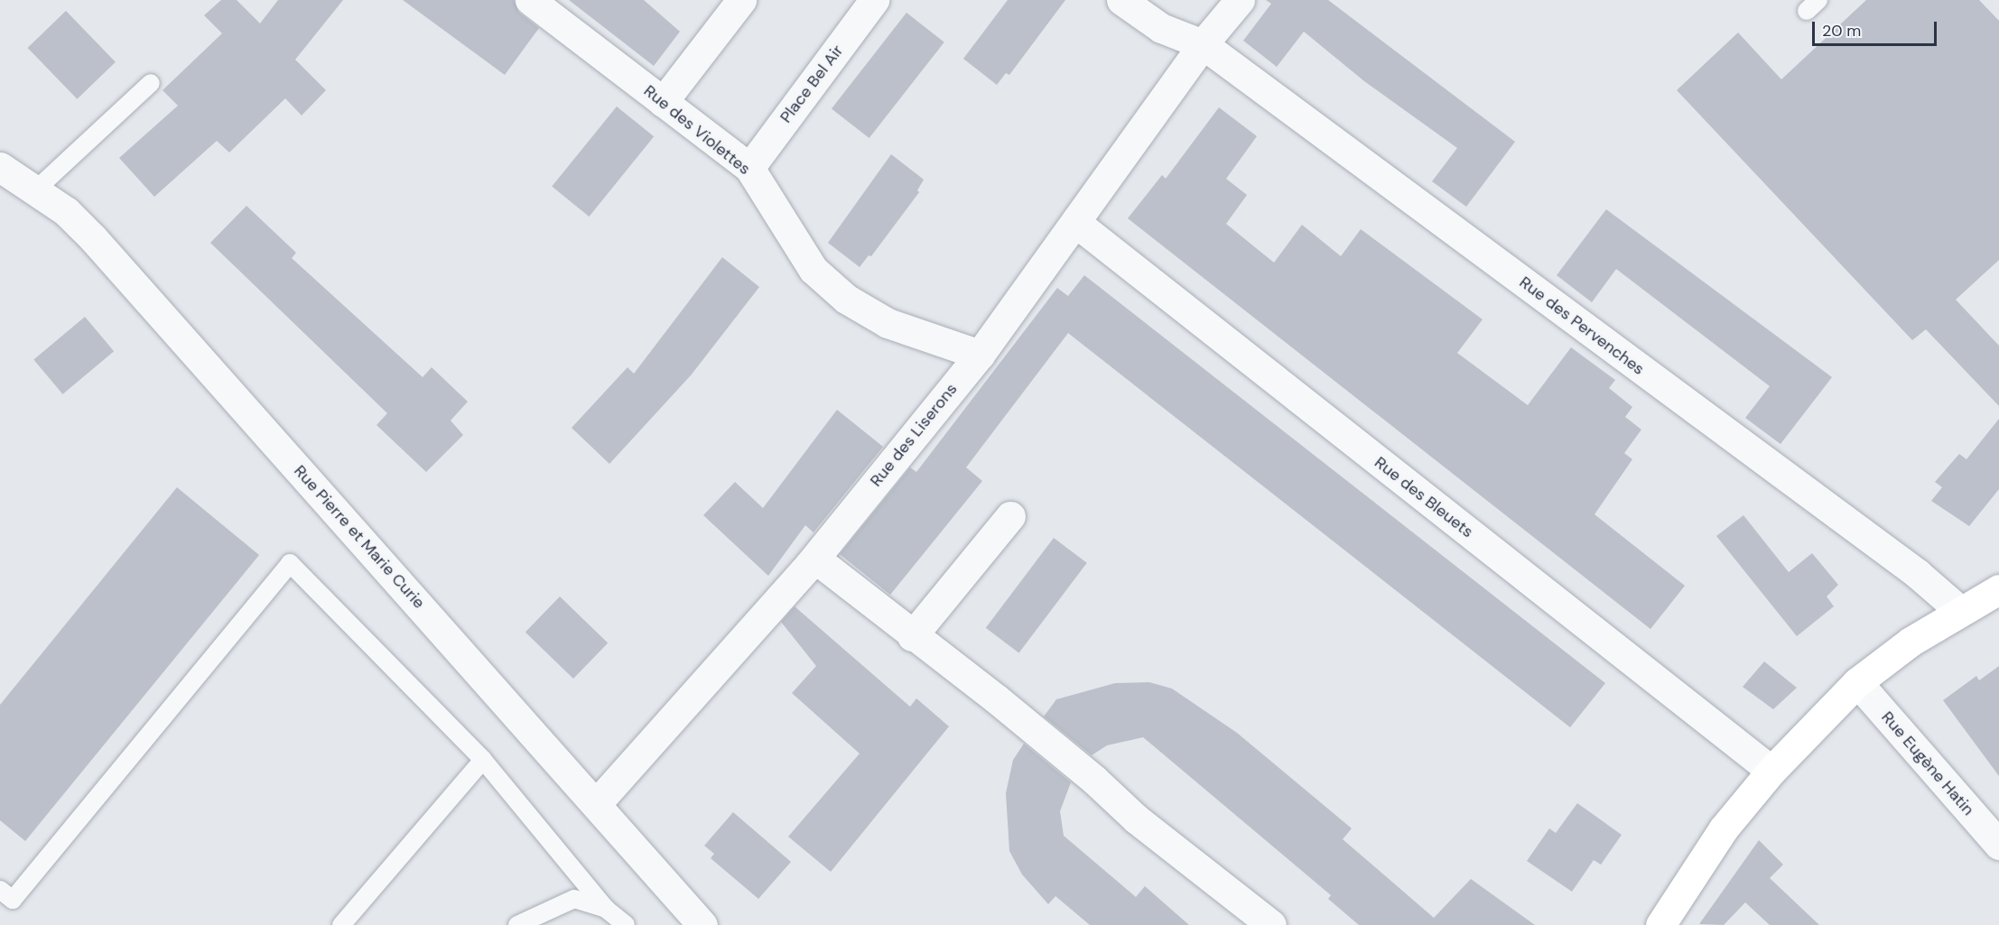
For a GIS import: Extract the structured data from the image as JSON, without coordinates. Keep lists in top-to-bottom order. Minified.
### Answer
{"streets":{"street":["Place Bel Air","Rue des Violettes","Rue des Pervenches","Rue des Liserons","Rue des Bleuets","Rue Pierre et Marie Curie","Rue Eugène Hatin"]},"crossings":[["Place Bel Air","Rue des Violettes"],["Rue des Violettes","Rue des Liserons"],["Rue des Pervenches","Rue des Liserons"],["Rue des Liserons","Rue des Bleuets"],["Rue des Liserons","Rue Pierre et Marie Curie"]],"scale_bar":"20 m"}
